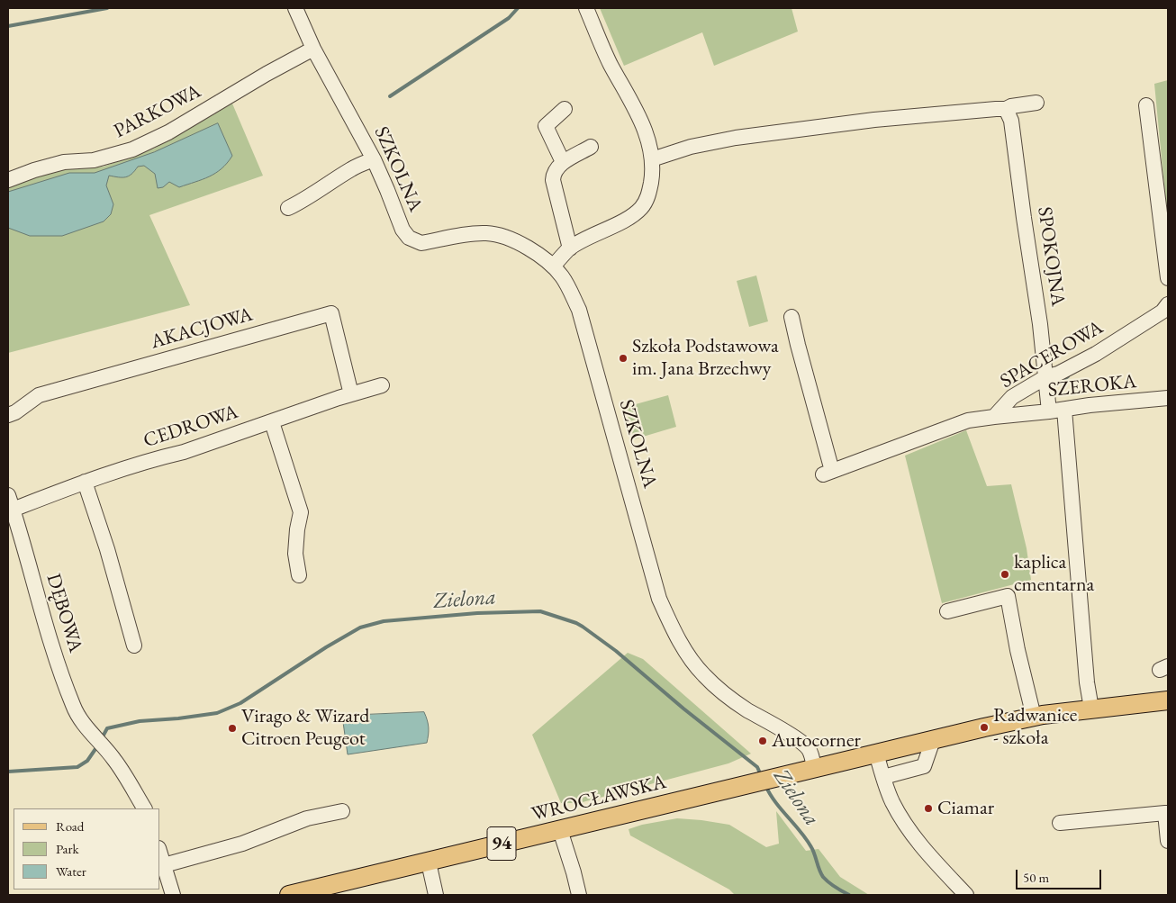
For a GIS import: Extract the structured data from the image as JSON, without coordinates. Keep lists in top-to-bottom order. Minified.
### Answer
{"streets":{"main road":["WROCŁAWSKA","94"],"street":["PARKOWA","SZKOLNA","SPOKOJNA","AKACJOWA","SPACEROWA","SZEROKA","CEDROWA","DĘBOWA"]},"crossings":[["PARKOWA","SZKOLNA"],["SZKOLNA","WROCŁAWSKA"],["SZKOLNA","94"],["SPOKOJNA","SPACEROWA"],["SPOKOJNA","SZEROKA"],["AKACJOWA","CEDROWA"],["SPACEROWA","SZEROKA"],["CEDROWA","DĘBOWA"],["WROCŁAWSKA","94"]],"water":["Zielona"],"places":["Szkoła Podstawowa im. Jana Brzechwy","kaplica cmentarna","Radwanice - szkoła","Virago & Wizard Citroen Peugeot","Autocorner","Ciamar"],"legend":["Road","Park","Water"],"scale_bar":"50 m"}
